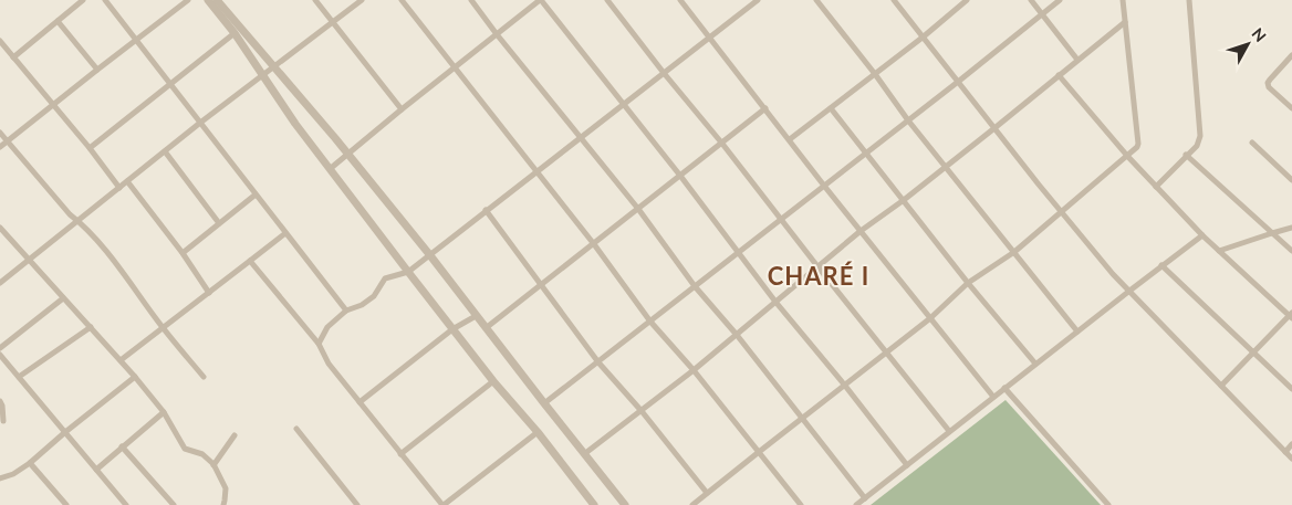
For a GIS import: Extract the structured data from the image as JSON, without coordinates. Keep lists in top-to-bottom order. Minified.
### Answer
{"districts":["CHARÉ I"],"north":"top right"}
